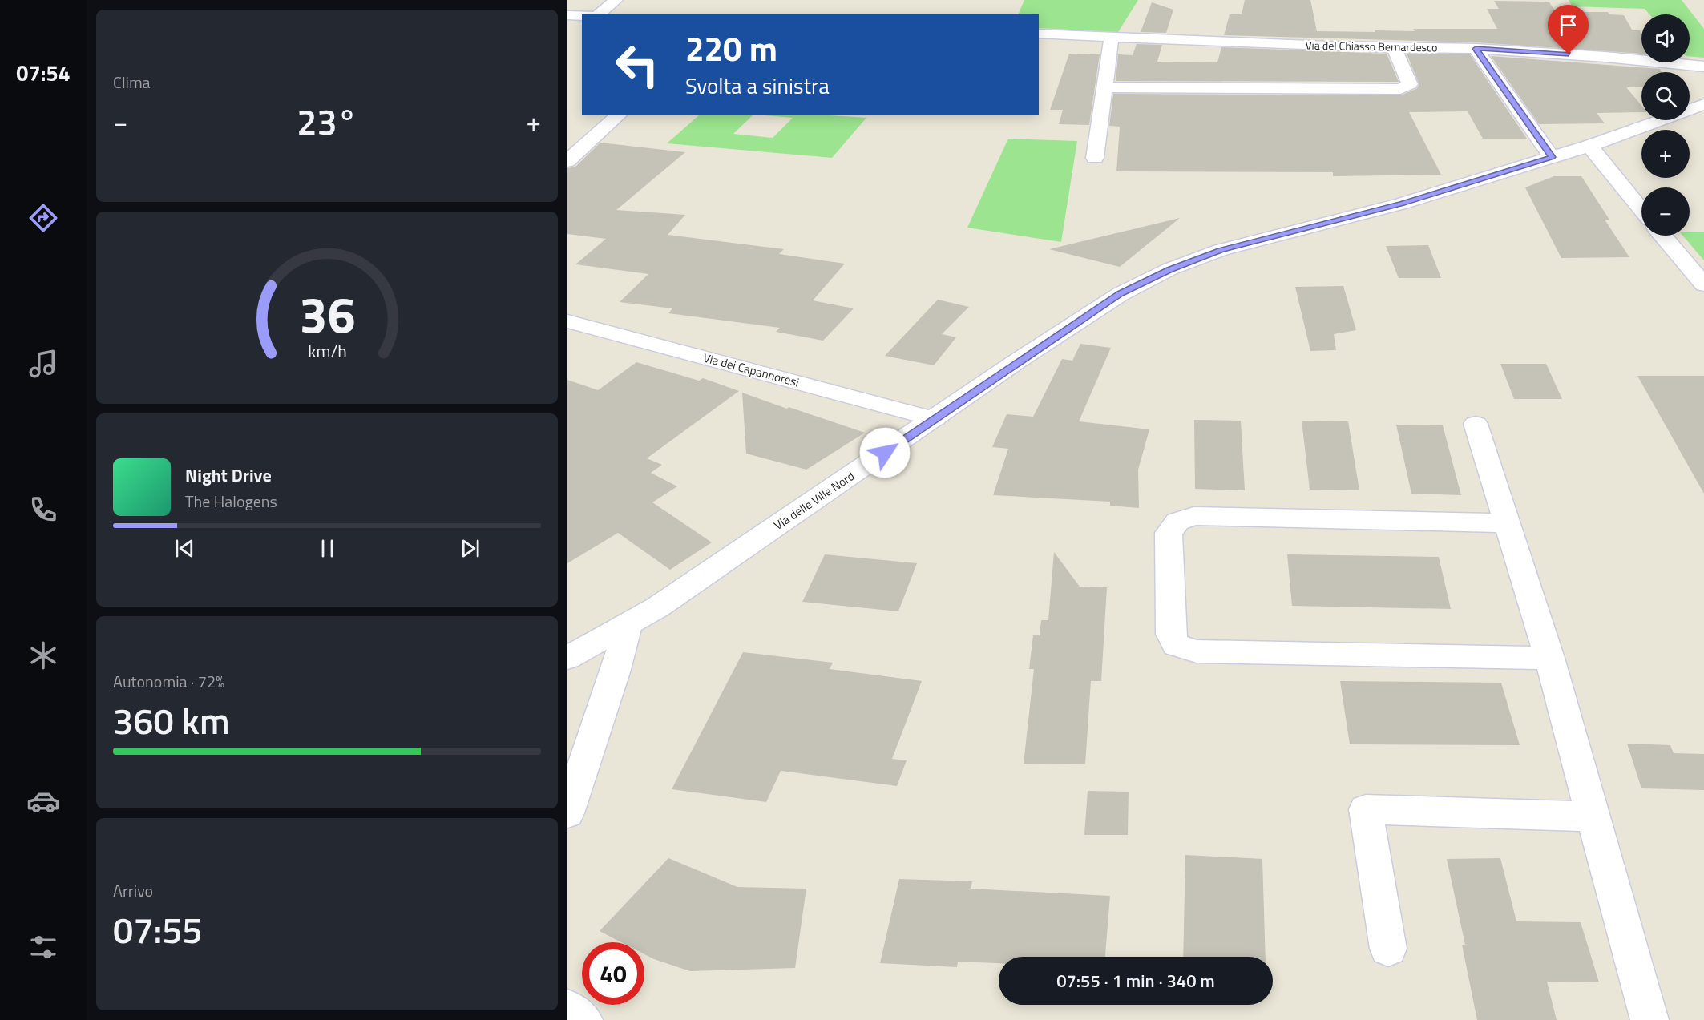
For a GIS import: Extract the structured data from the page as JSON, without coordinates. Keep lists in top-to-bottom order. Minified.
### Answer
{"streets":{"street":["Via del Chiasso Bernardesco","Via dei Capannoresi","Via delle Ville Nord"]},"crossings":[["Via dei Capannoresi","Via delle Ville Nord"]],"page":{"tabs":"07:54","tile":["Clima",["Autonomia · 72%","360 km"],["Arrivo","07:55"]],"map_buttons":["+","−"],"turn":["220 m","Svolta a sinistra"],"heat":["−","23°","+"],"song":["Night Drive","The Halogens"],"limit":"40","trip":"07:55 · 1 min · 340 m","gauge":["36","km/h"]}}
